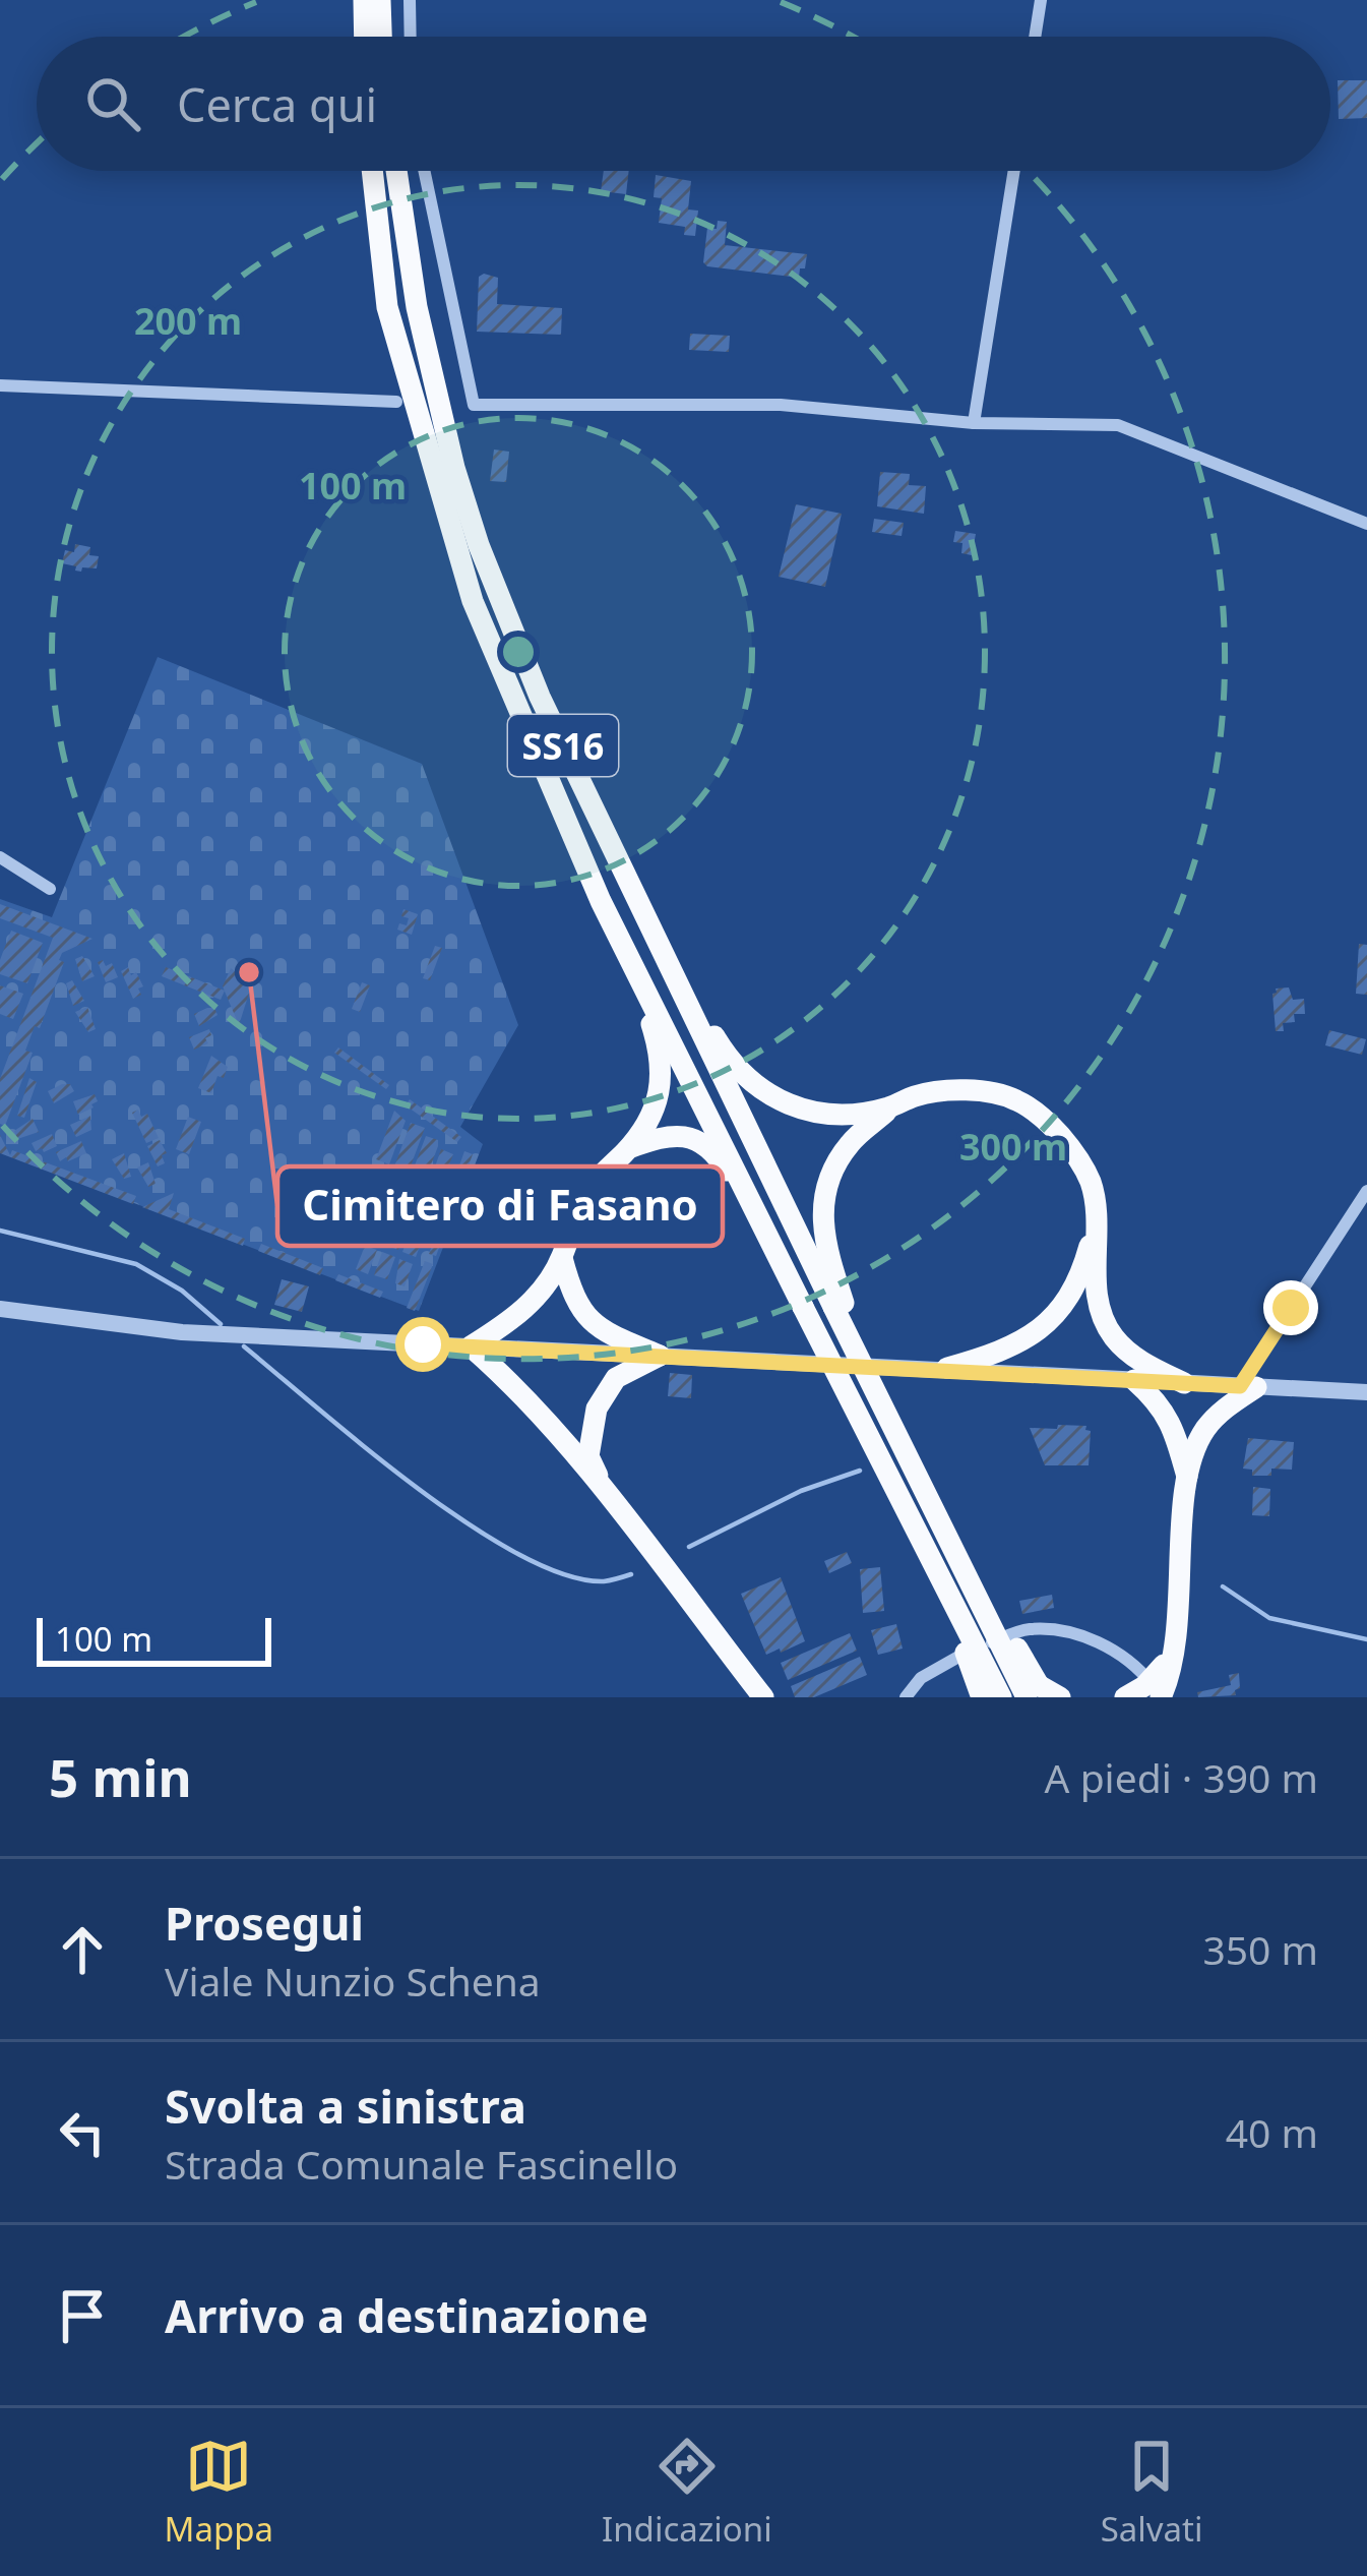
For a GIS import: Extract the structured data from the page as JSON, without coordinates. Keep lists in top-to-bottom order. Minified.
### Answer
{"streets":{"highway":["SS16"]},"places":["Cimitero di Fasano"],"scale_bar":"100 m","page":{"search":"Cerca qui","scale":"100 m","heading":["5 min","A piedi · 390 m"],"list":[["Prosegui","Viale Nunzio Schena","350 m"],["Svolta a sinistra","Strada Comunale Fascinello","40 m"],"Arrivo a destinazione"],"nav":["Mappa","Indicazioni","Salvati"]},"rings":["200 m","100 m","300 m"]}
